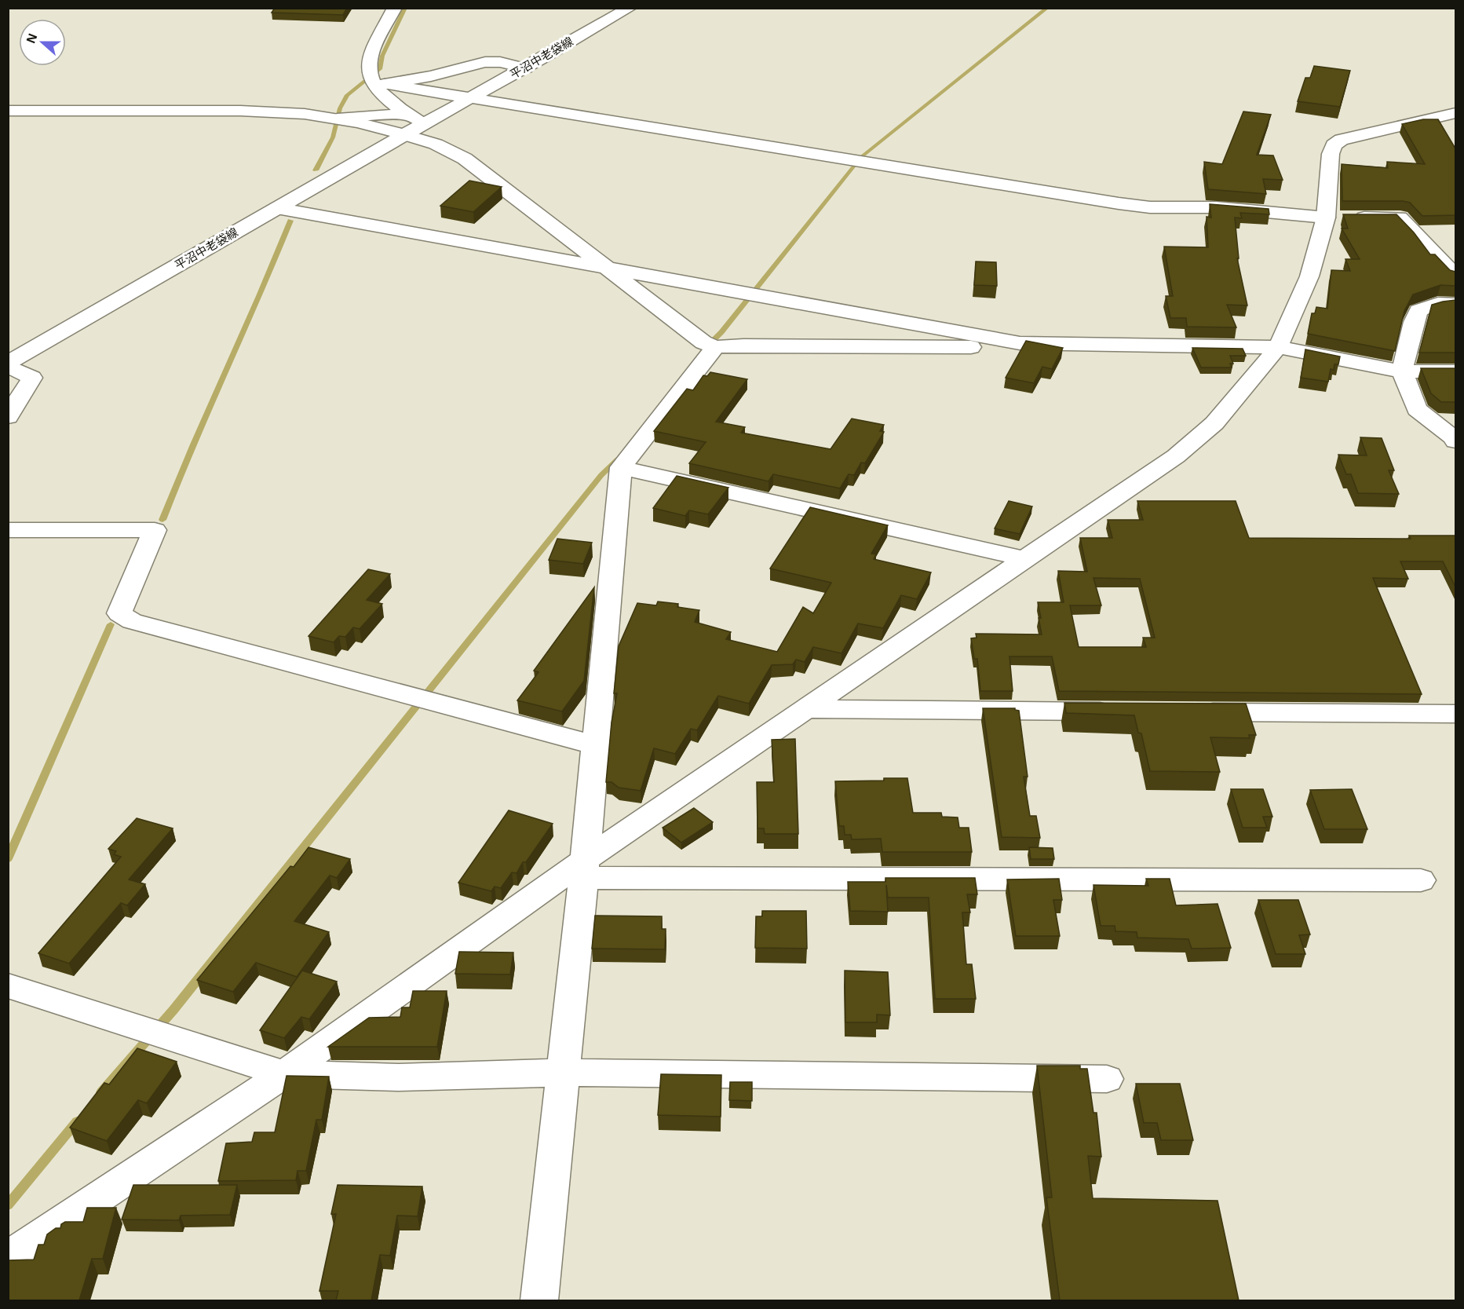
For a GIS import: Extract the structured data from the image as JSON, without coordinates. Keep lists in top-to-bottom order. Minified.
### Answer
{"streets":{"street":["平沼中老袋線"]},"north":"left"}
